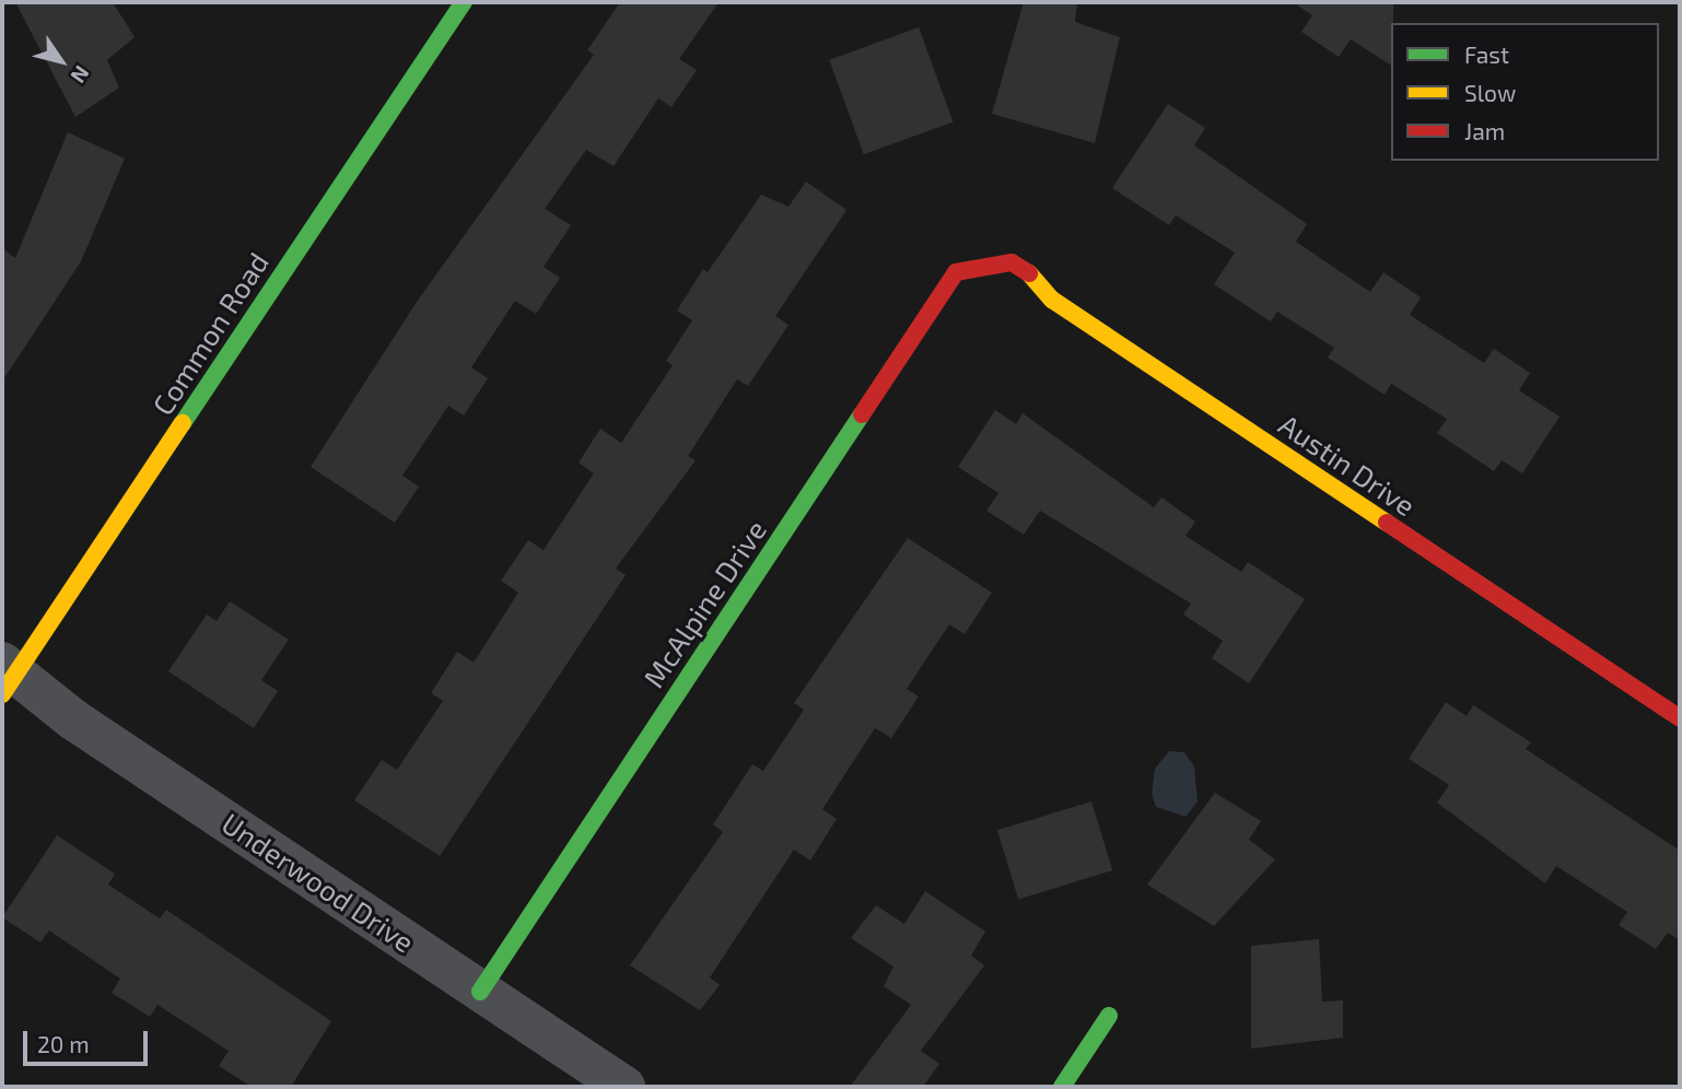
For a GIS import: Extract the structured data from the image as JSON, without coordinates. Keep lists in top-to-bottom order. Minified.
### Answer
{"streets":{"street":["Common Road","Austin Drive","McAlpine Drive","Underwood Drive"]},"crossings":[["Common Road","Underwood Drive"],["Austin Drive","McAlpine Drive"],["McAlpine Drive","Underwood Drive"]],"legend":["Fast","Slow","Jam"],"scale_bar":"20 m","north":"bottom right"}
